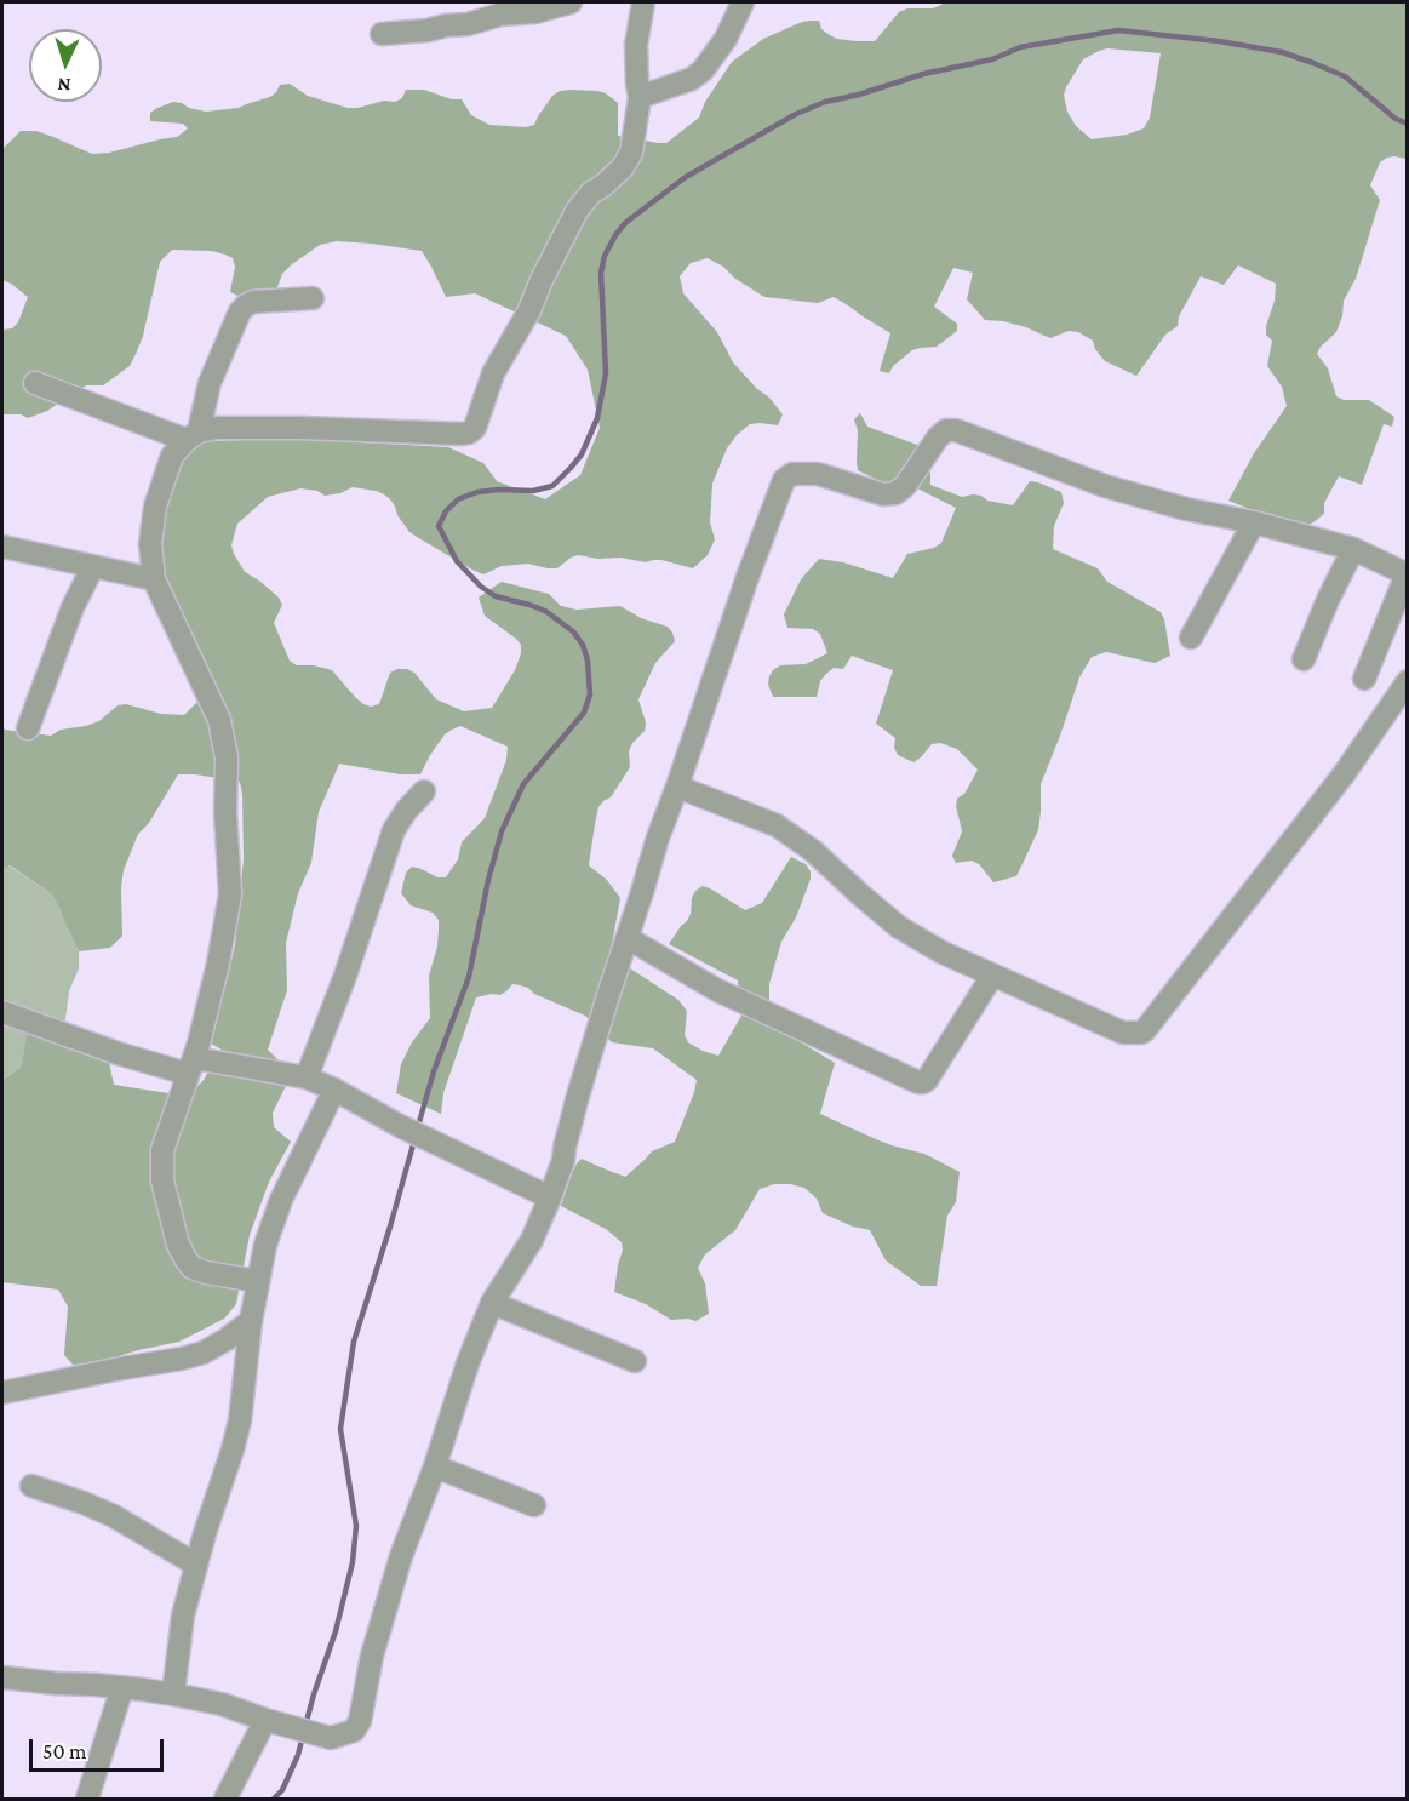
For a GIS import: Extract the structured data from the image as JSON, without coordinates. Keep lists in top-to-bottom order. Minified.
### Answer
{"scale_bar":"50 m","north":"bottom"}
